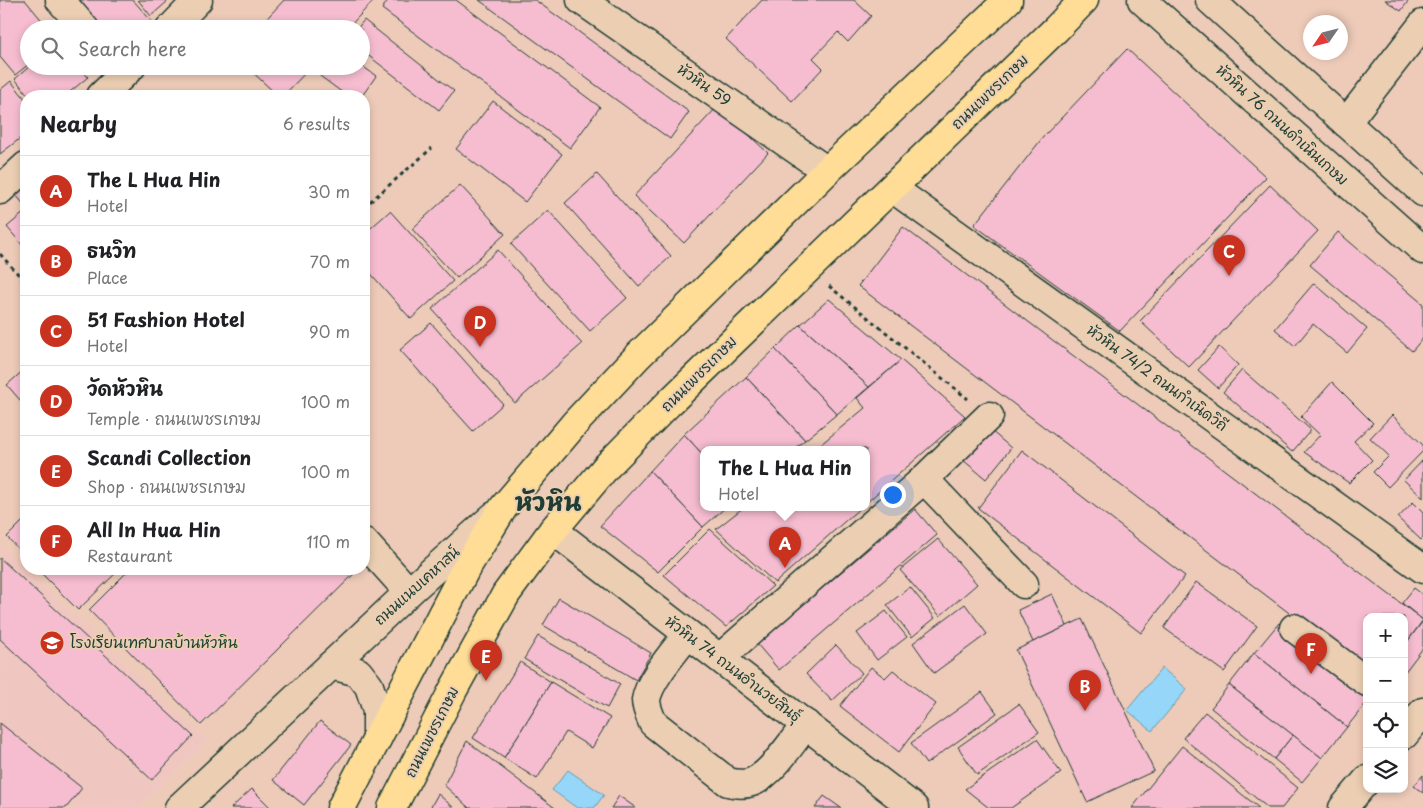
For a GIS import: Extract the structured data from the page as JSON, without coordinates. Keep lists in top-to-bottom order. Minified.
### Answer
{"streets":{"main road":["ถนนเพชรเกษม"],"street":["หัวหิน 59","หัวหิน 76 ถนนดำเนินเกษม","หัวหิน 74/2 ถนนกำเนิดวิถี","ถนนแนบเคหาสน์","หัวหิน 74 ถนนอำนวยสินธุ์"]},"crossings":[["ถนนเพชรเกษม","หัวหิน 74/2 ถนนกำเนิดวิถี"],["ถนนเพชรเกษม","หัวหิน 74 ถนนอำนวยสินธุ์"]],"districts":["หัวหิน"],"places":{"school or university":["โรงเรียนเทศบาลบ้านหัวหิน"]},"north":"bottom left","page":{"search":"Search here","heading":["Nearby","6 results"],"list":[{"mark":"A","name":"The L Hua Hin","note":"Hotel","value":"30 m"},{"mark":"B","name":"ธนวิท","note":"Place","value":"70 m"},{"mark":"C","name":"51 Fashion Hotel","note":"Hotel","value":"90 m"},{"mark":"D","name":"วัดหัวหิน","note":"Temple · ถนนเพชรเกษม","value":"100 m"},{"mark":"E","name":"Scandi Collection","note":"Shop · ถนนเพชรเกษม","value":"100 m"},{"mark":"F","name":"All In Hua Hin","note":"Restaurant","value":"110 m"}],"pins":["C","D","A","F","E","B"],"popup":["The L Hua Hin","Hotel"],"map_buttons":["+","−"]}}
